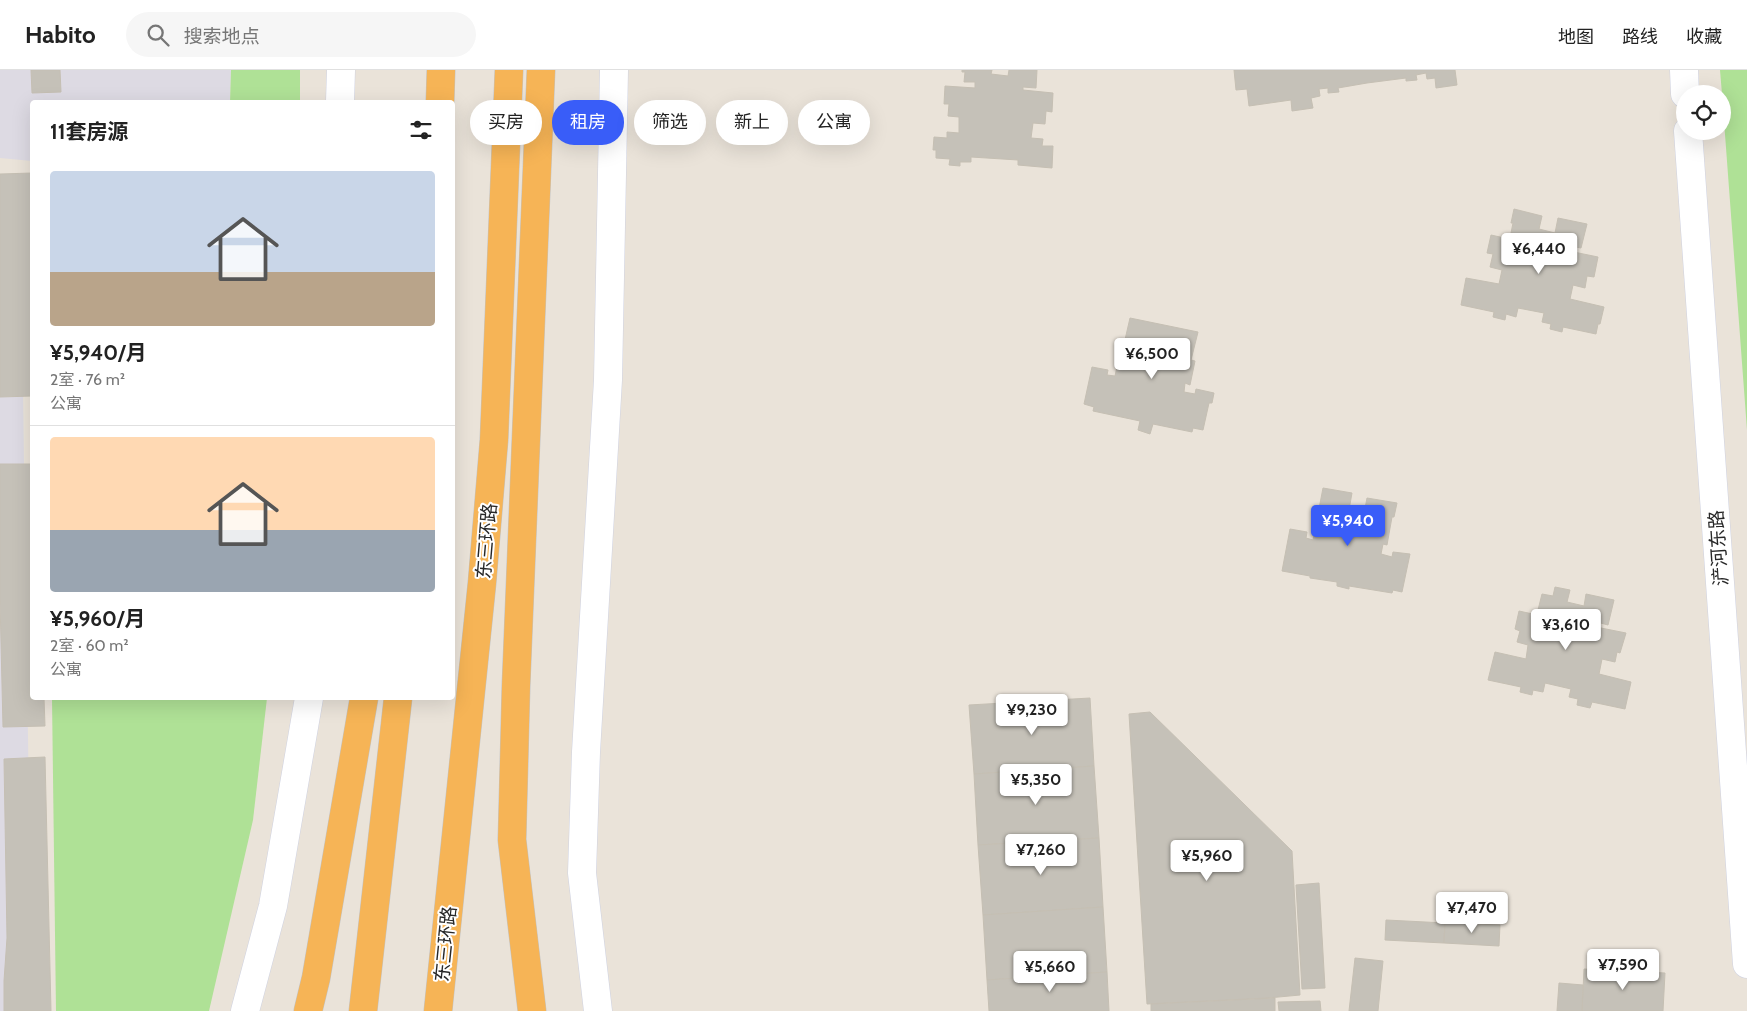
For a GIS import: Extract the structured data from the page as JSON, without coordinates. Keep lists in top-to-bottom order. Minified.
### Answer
{"streets":{"highway":["东三环路"],"main road":["浐河东路"]},"page":{"header":"Habito","search":"搜索地点","nav":["地图","路线","收藏"],"chip":["买房","租房","筛选","新上","公寓"],"heading":"11套房源","list":[{"name":"¥5,940/月","note":"2室 · 76 m² · 公寓"},{"name":"¥5,960/月","note":"2室 · 60 m² · 公寓"}],"price":["¥6,440","¥6,500","¥5,940","¥3,610","¥9,230","¥5,350","¥7,260","¥5,960","¥7,470","¥7,590","¥5,660"]}}
